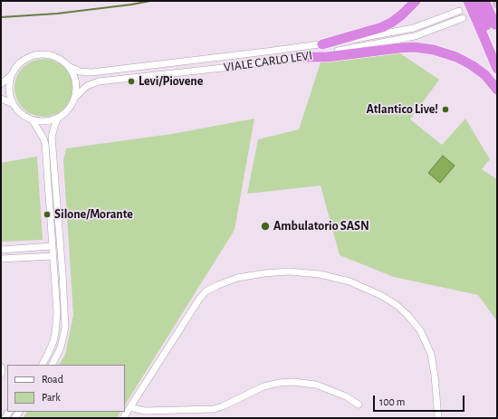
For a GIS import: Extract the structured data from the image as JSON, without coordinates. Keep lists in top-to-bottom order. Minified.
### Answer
{"streets":{"street":["VIALE CARLO LEVI"]},"places":["Levi/Piovene","Atlantico Live!","Silone/Morante","Ambulatorio SASN"],"legend":["Road","Park"],"scale_bar":"100 m"}
